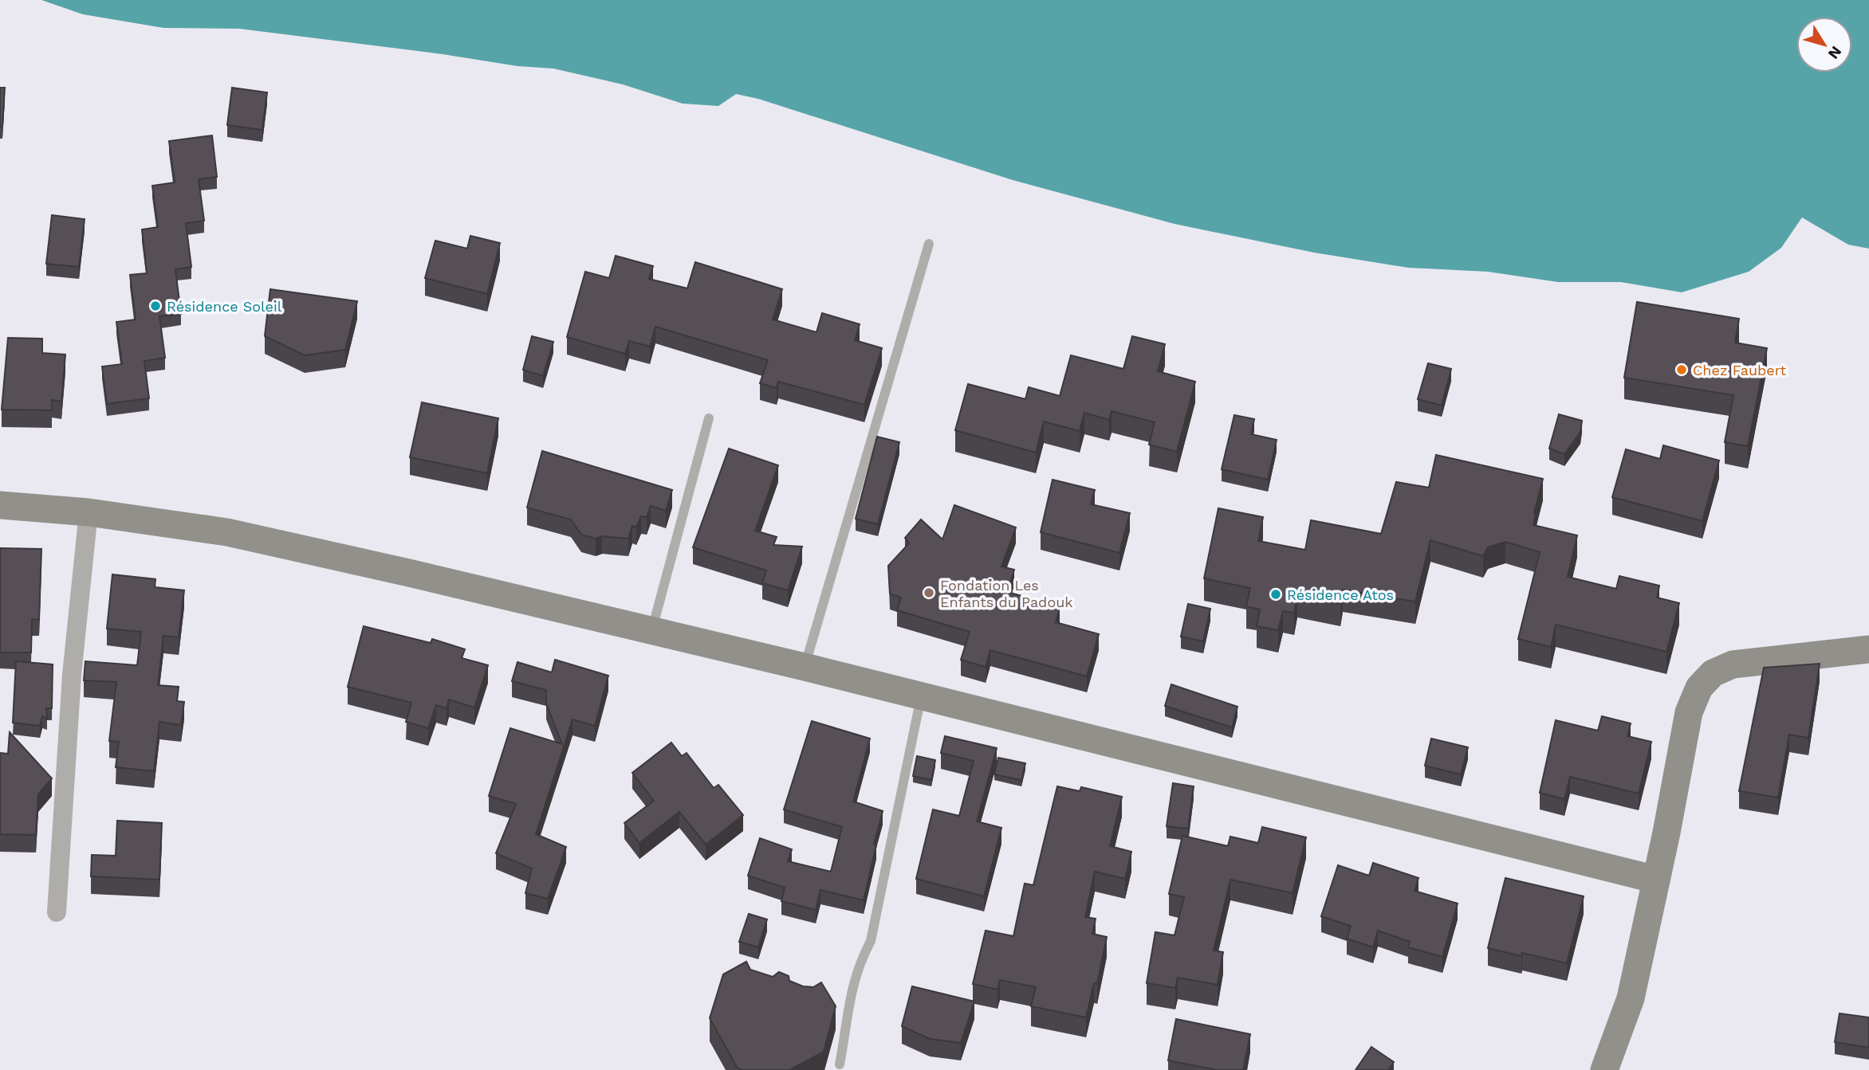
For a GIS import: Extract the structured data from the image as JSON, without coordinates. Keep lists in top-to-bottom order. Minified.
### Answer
{"places":["Résidence Soleil","Chez Faubert","Fondation Les Enfants du Padouk","Résidence Atos"],"north":"bottom right"}
